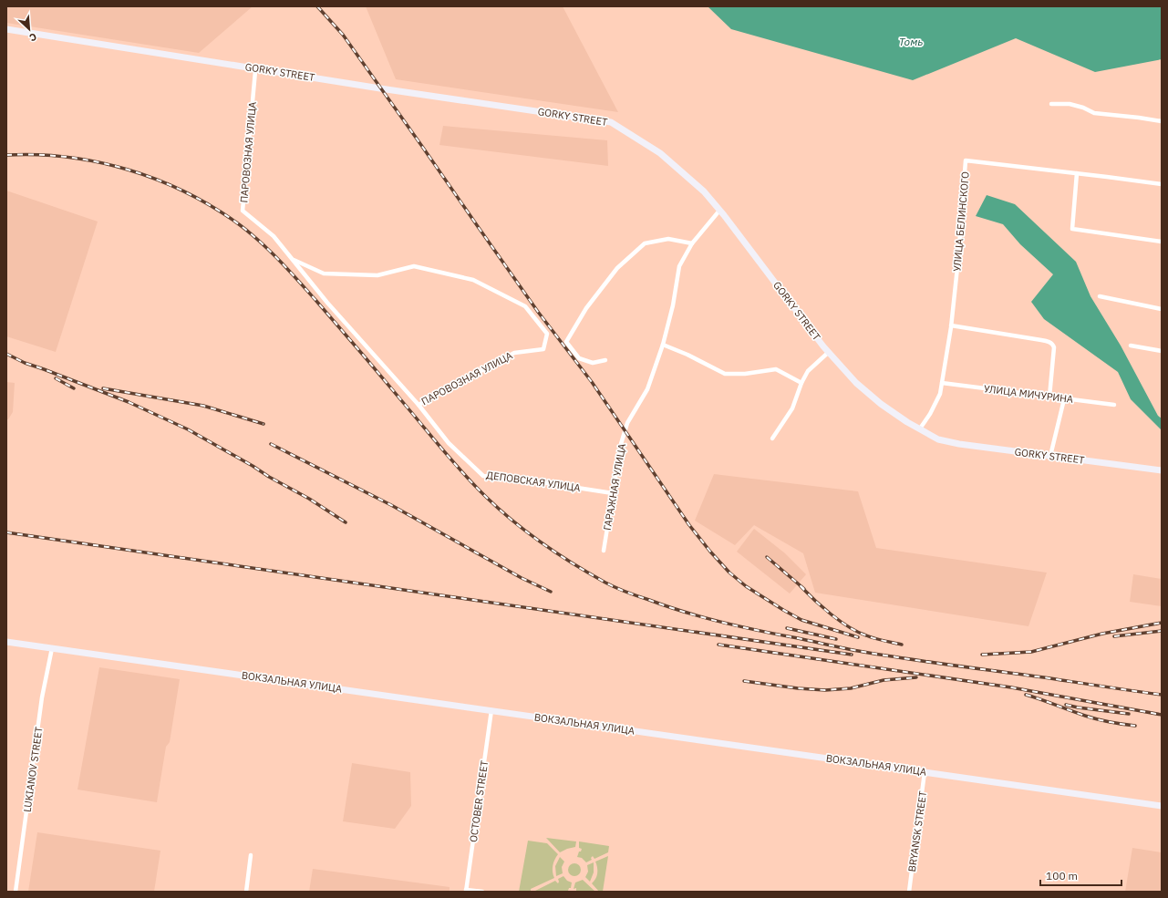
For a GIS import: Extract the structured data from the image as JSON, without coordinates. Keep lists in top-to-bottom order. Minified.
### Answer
{"streets":{"main road":["GORKY STREET","ВОКЗАЛЬНАЯ УЛИЦА"],"street":["ПАРОВОЗНАЯ УЛИЦА","УЛИЦА БЕЛИНСКОГО","УЛИЦА МИЧУРИНА","ДЕПОВСКАЯ УЛИЦА","ГАРАЖНАЯ УЛИЦА","LUKIANOV STREET","OCTOBER STREET","BRYANSK STREET"]},"crossings":[["GORKY STREET","ПАРОВОЗНАЯ УЛИЦА"],["GORKY STREET","УЛИЦА БЕЛИНСКОГО"],["ПАРОВОЗНАЯ УЛИЦА","ДЕПОВСКАЯ УЛИЦА"],["УЛИЦА БЕЛИНСКОГО","УЛИЦА МИЧУРИНА"],["ДЕПОВСКАЯ УЛИЦА","ГАРАЖНАЯ УЛИЦА"],["ВОКЗАЛЬНАЯ УЛИЦА","LUKIANOV STREET"],["ВОКЗАЛЬНАЯ УЛИЦА","OCTOBER STREET"],["ВОКЗАЛЬНАЯ УЛИЦА","BRYANSK STREET"]],"water":["Томь"],"scale_bar":"100 m","north":"bottom right"}
